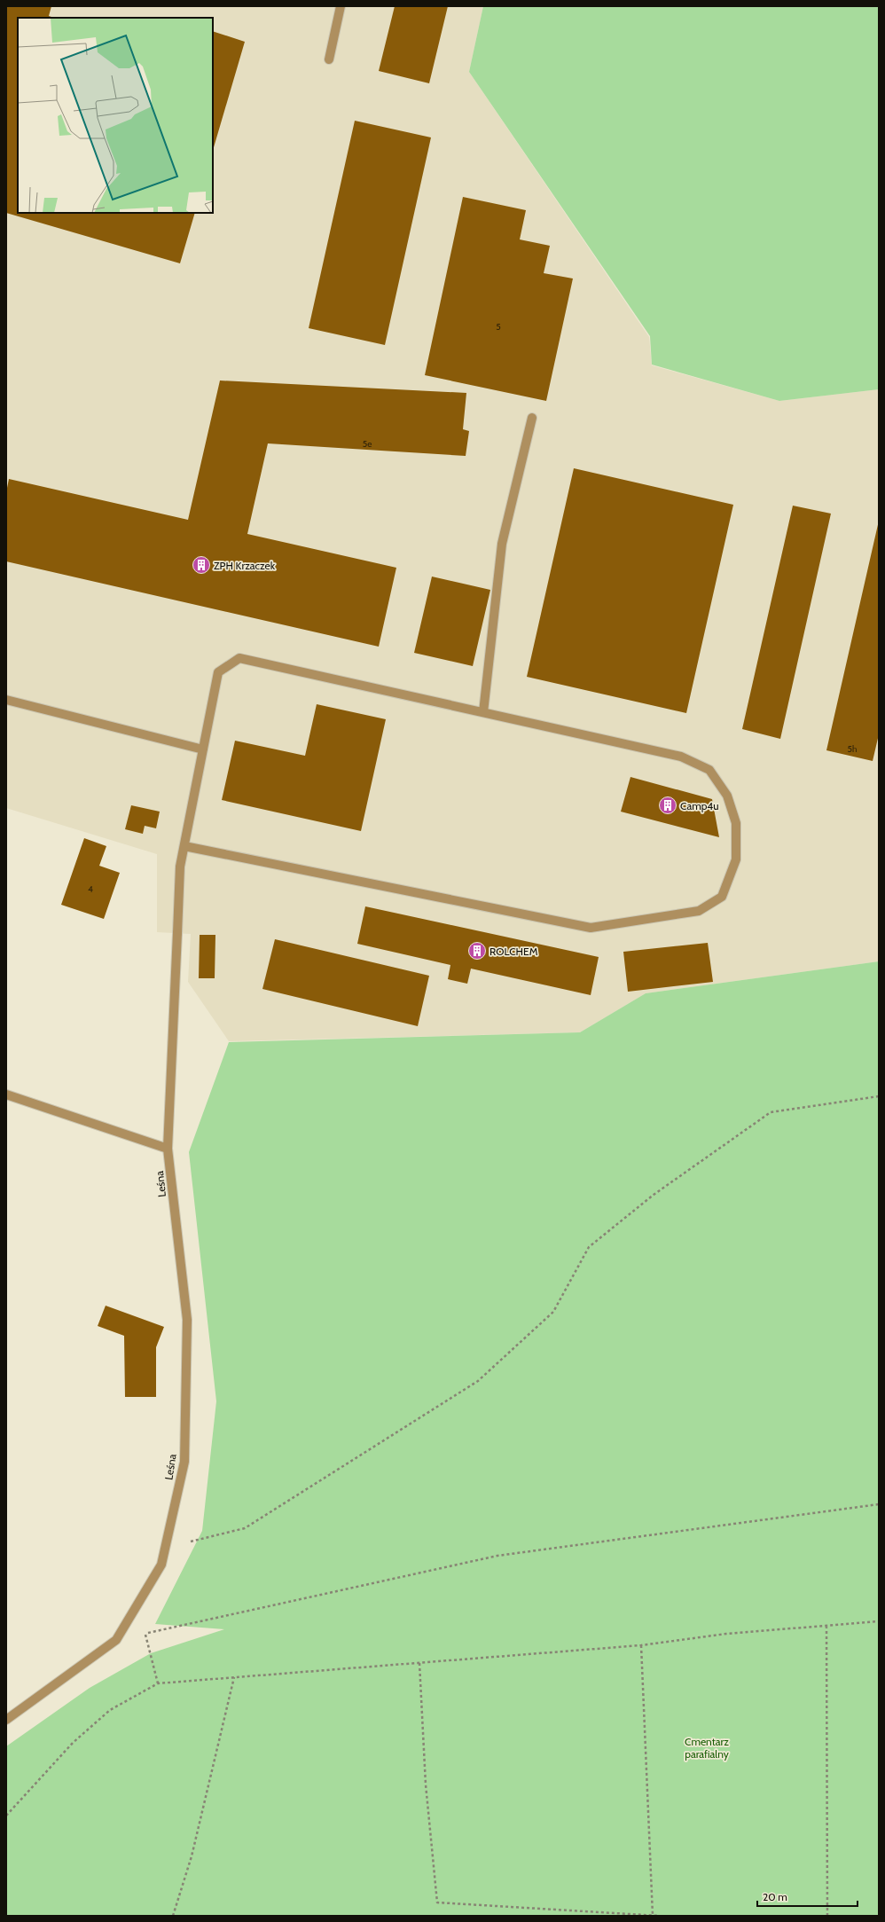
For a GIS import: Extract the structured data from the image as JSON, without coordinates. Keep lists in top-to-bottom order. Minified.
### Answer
{"streets":{"street":["Leśna"]},"parks":["Cmentarz parafialny"],"places":{"building":["ZPH Krzaczek","Camp4u","ROLCHEM"]},"house_numbers":["5","5e","5h","4"],"scale_bar":"20 m"}
